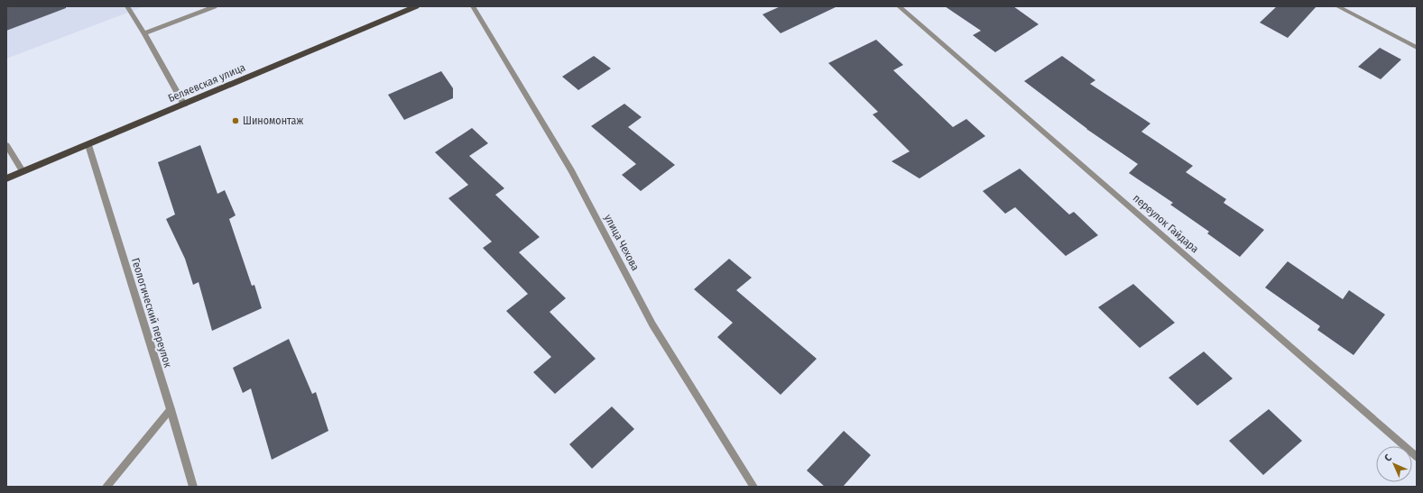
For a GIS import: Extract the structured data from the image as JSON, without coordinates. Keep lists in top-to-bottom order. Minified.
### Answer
{"streets":{"main road":["Беляевская улица"],"street":["переулок Гайдара","улица Чехова","Геологический переулок"]},"crossings":[["Беляевская улица","Геологический переулок"]],"places":["Шиномонтаж"],"north":"top left"}
